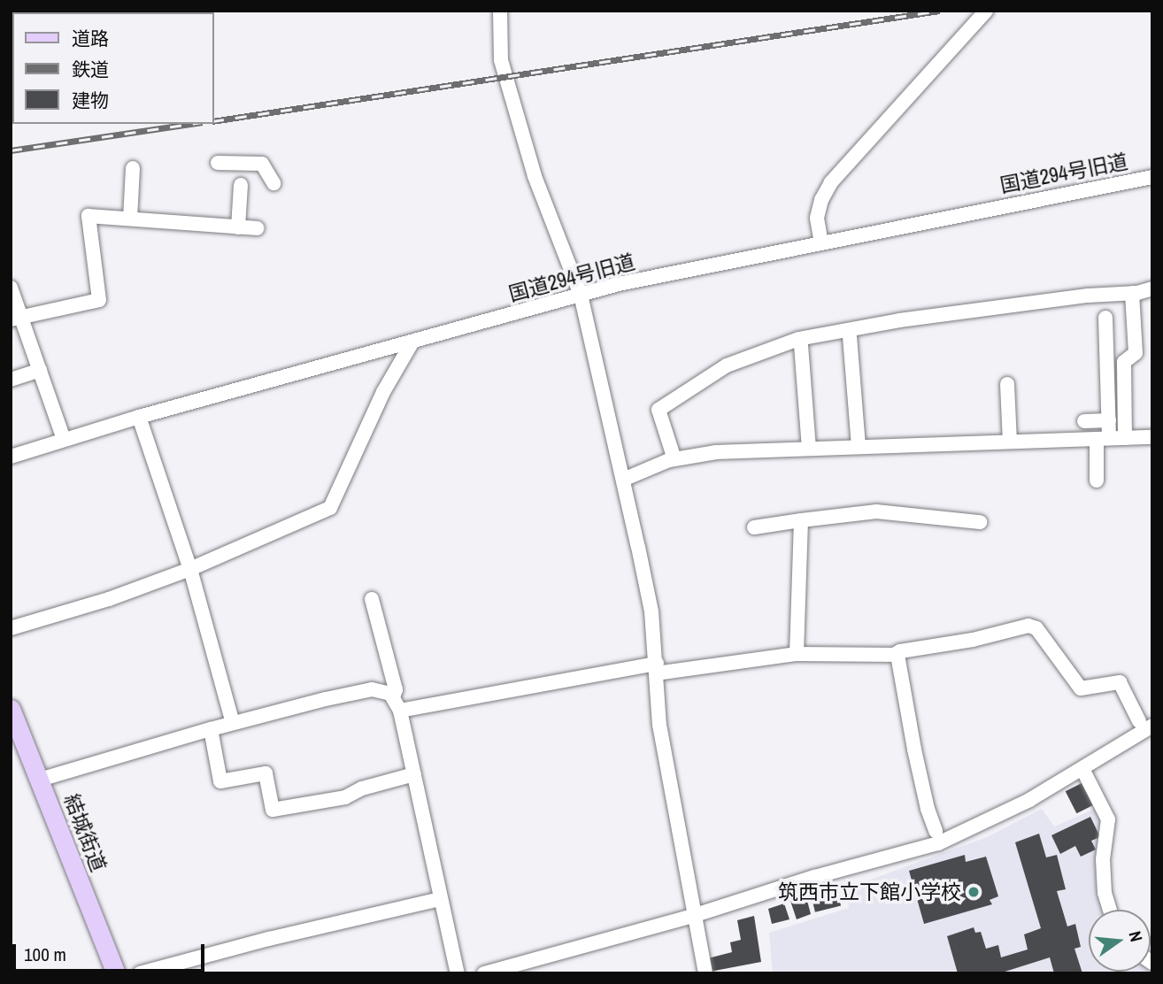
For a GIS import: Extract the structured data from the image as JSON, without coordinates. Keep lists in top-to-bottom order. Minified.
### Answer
{"streets":{"main road":["結城街道"],"street":["国道294号旧道"]},"places":["筑西市立下館小学校"],"legend":["道路","鉄道","建物"],"scale_bar":"100 m","north":"right"}
